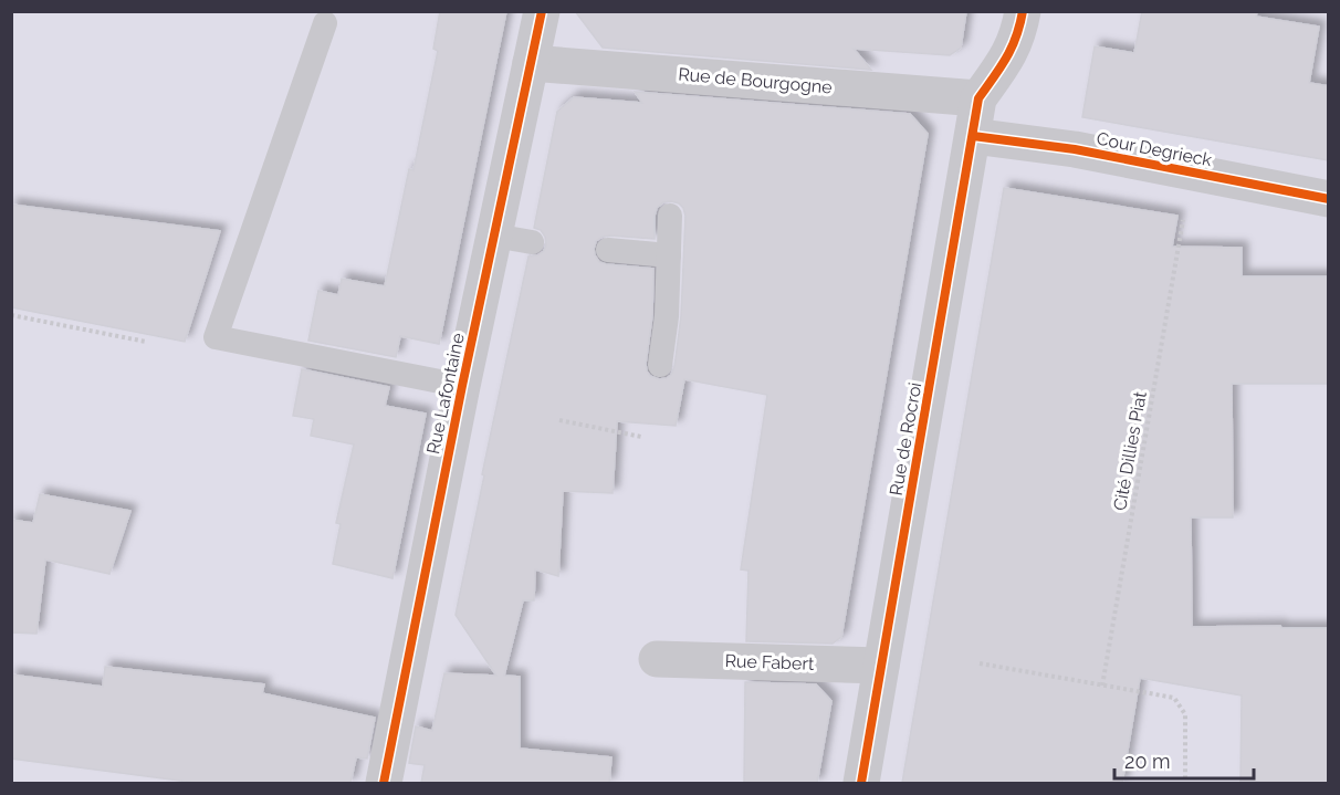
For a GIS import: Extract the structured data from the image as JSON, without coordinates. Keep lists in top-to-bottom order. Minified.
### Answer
{"streets":{"street":["Rue de Bourgogne","Cour Degrieck","Rue Lafontaine","Rue de Rocroi","Rue Fabert"],"path":["Cité Dillies Piat"]},"crossings":[["Rue de Bourgogne","Rue Lafontaine"],["Rue de Bourgogne","Rue de Rocroi"],["Cour Degrieck","Rue de Rocroi"],["Rue de Rocroi","Rue Fabert"]],"scale_bar":"20 m"}
